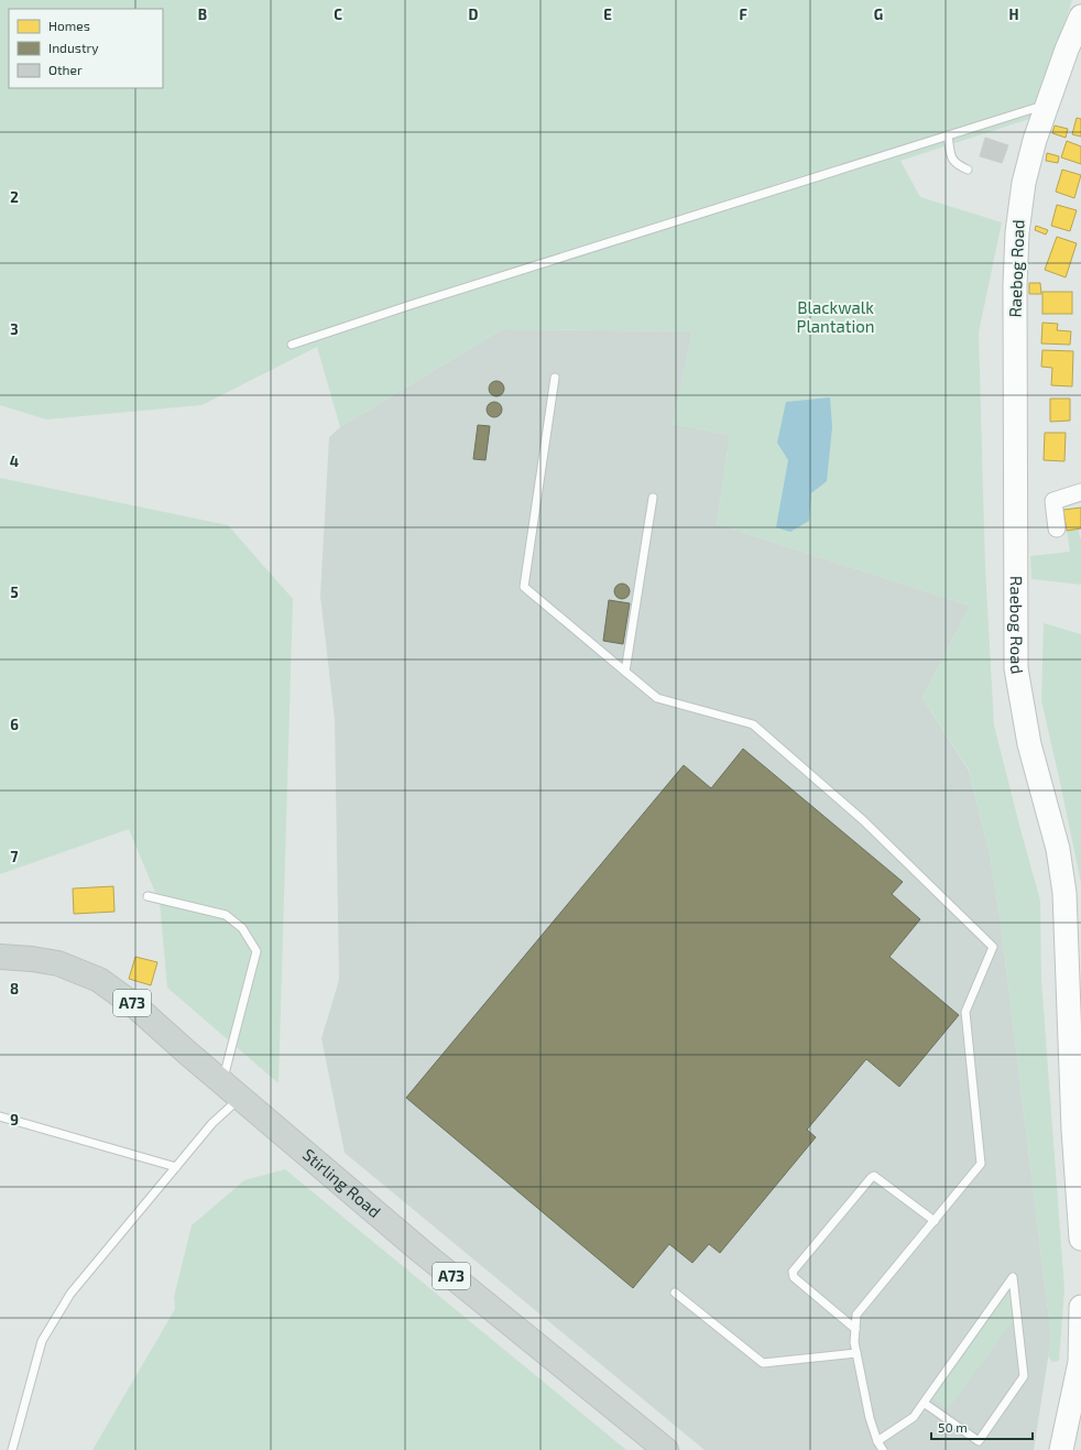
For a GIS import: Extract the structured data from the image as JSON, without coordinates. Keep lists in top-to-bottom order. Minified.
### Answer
{"streets":{"main road":["Raebog Road","A73","Stirling Road"]},"parks":["Blackwalk Plantation"],"legend":["Homes","Industry","Other"],"scale_bar":"50 m","grid":{"columns":["B","C","D","E","F","G","H"],"rows":["2","3","4","5","6","7","8","9"]}}
